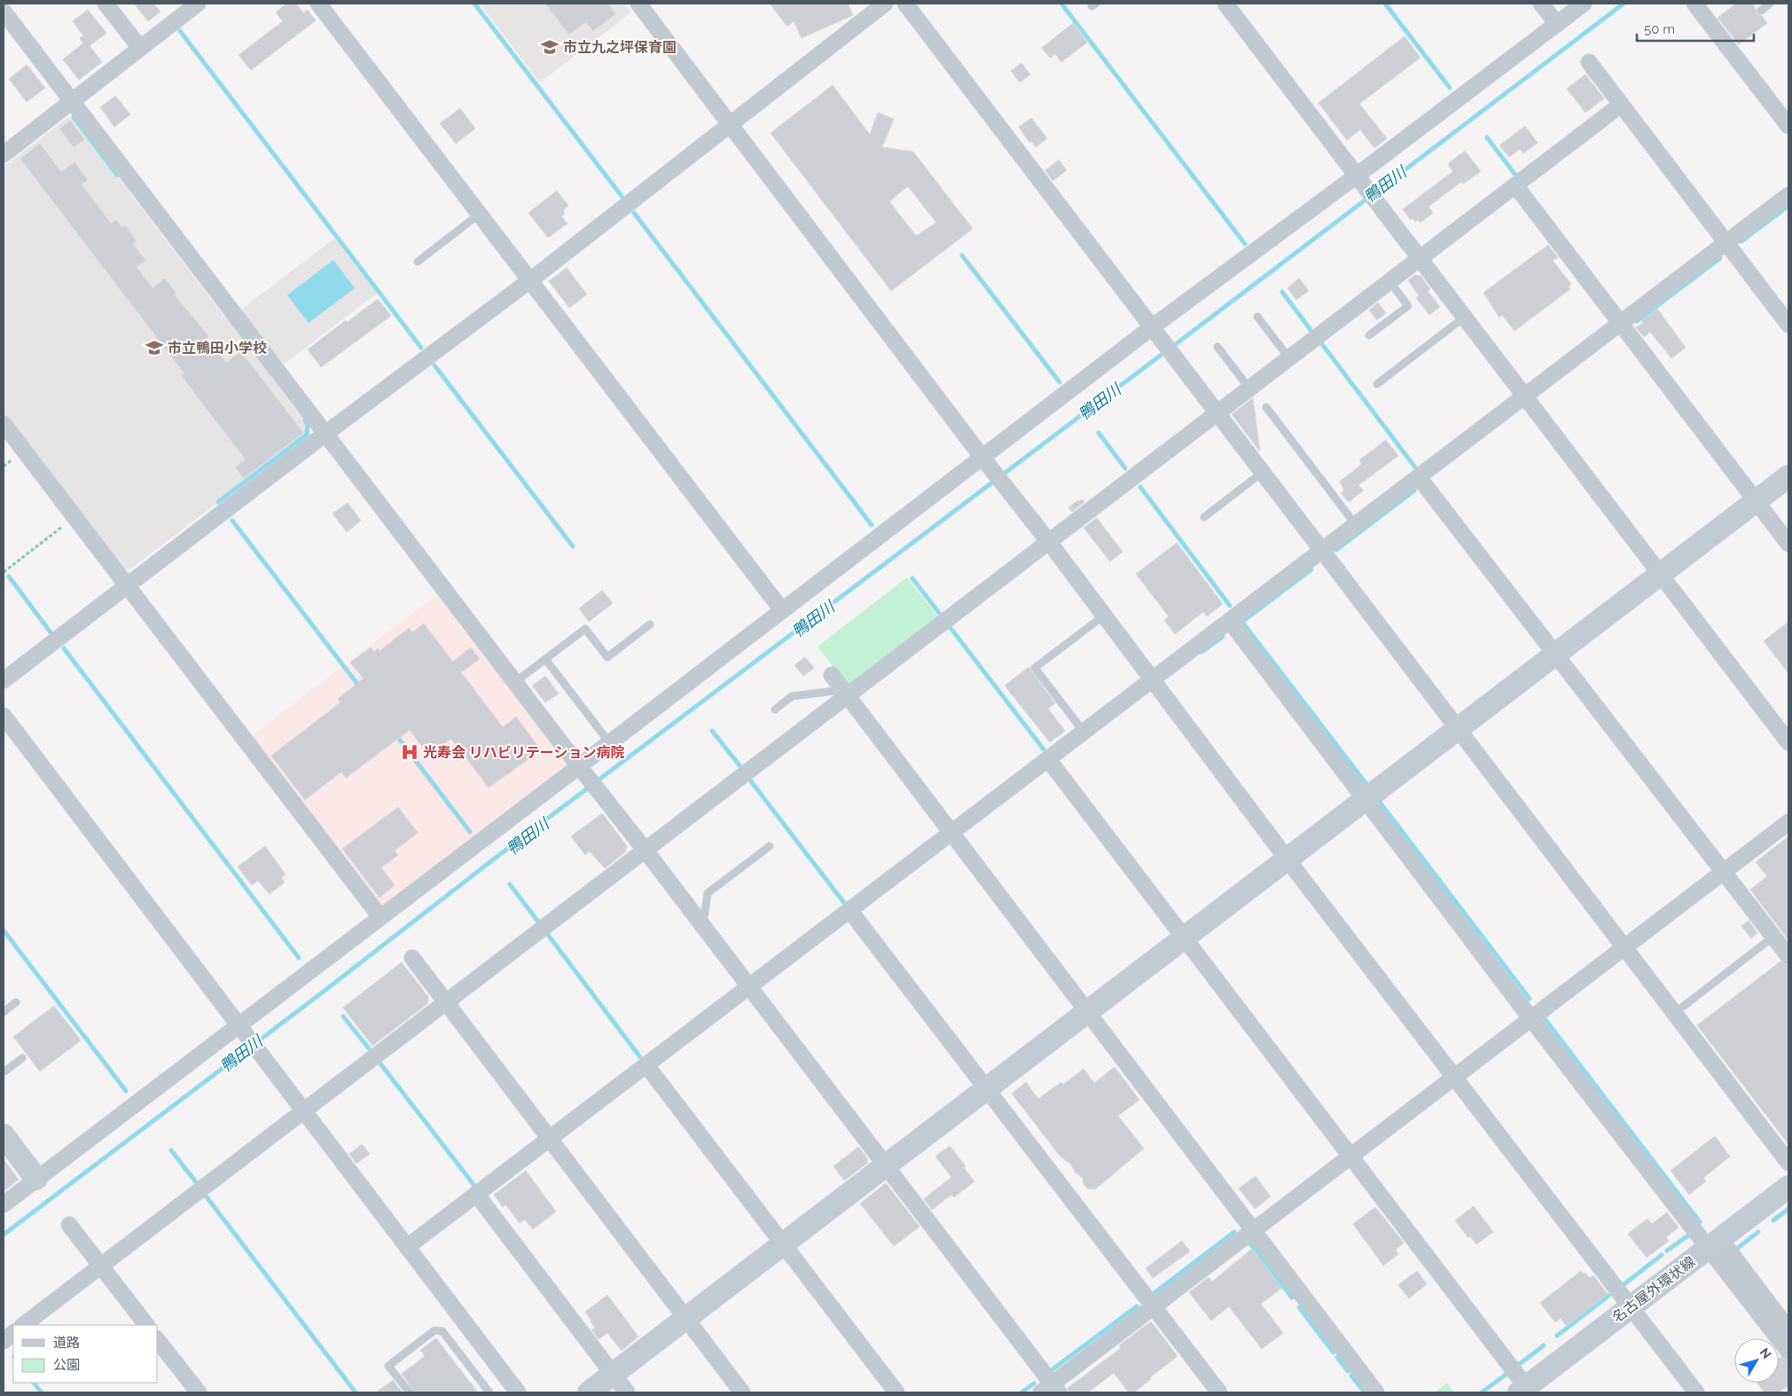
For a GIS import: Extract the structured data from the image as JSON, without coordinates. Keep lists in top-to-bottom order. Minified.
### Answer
{"streets":{"street":["名古屋外環状線"]},"water":["鴨田川"],"places":{"school or university":["市立九之坪保育園","市立鴨田小学校"],"hospital":["光寿会 リハビリテーション病院"]},"legend":["道路","公園"],"scale_bar":"50 m","north":"top right"}
